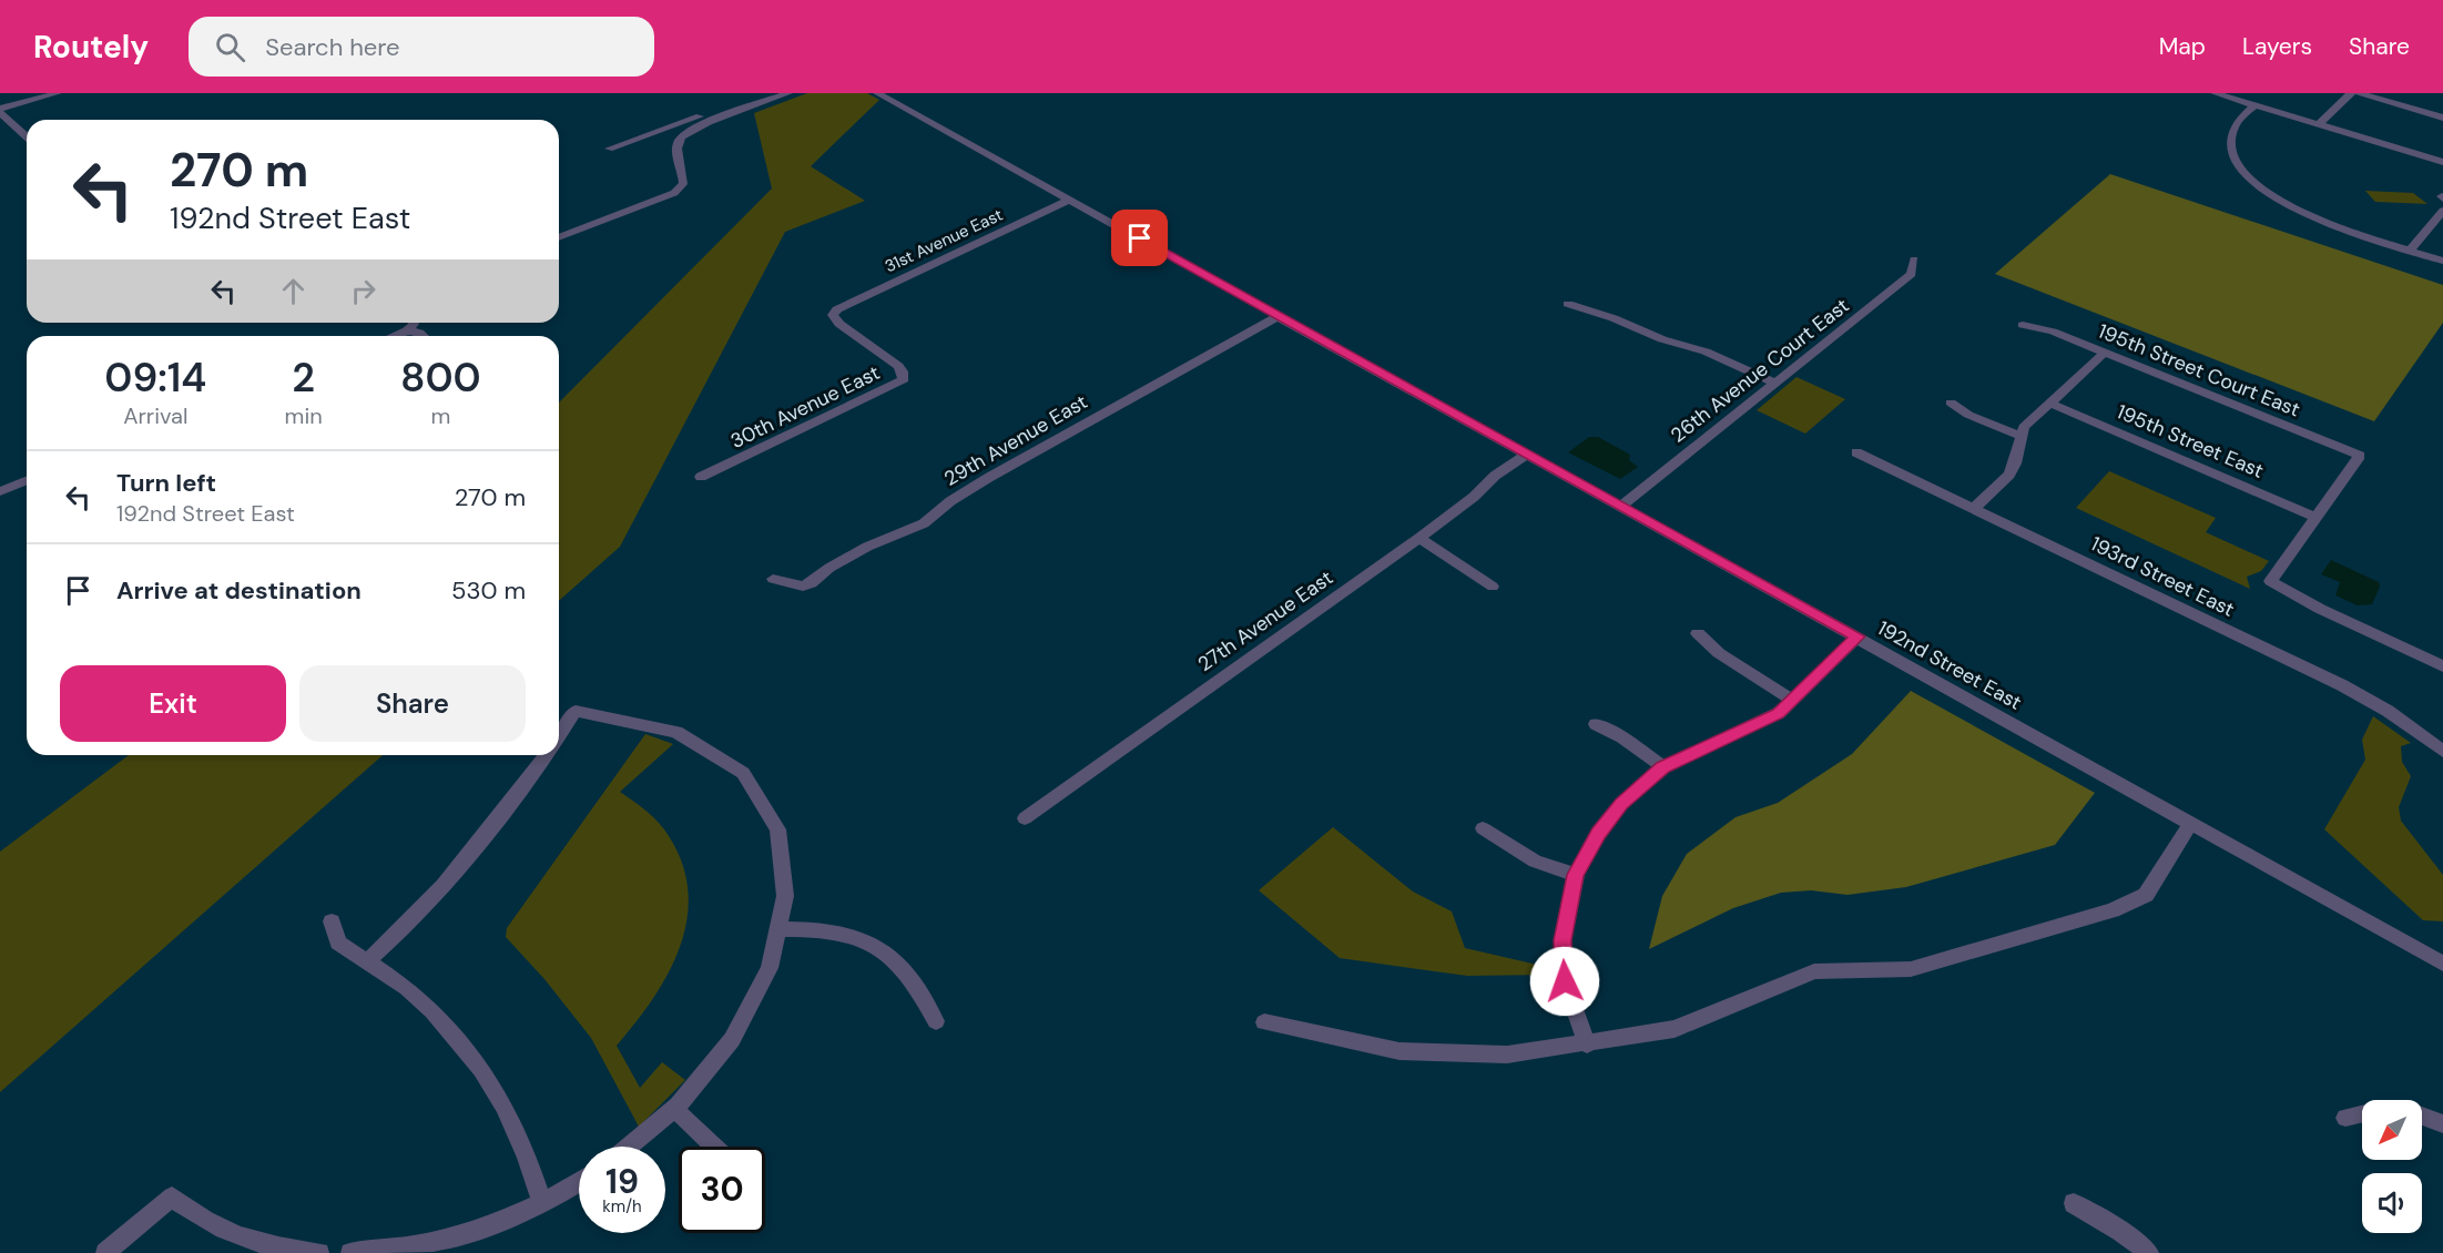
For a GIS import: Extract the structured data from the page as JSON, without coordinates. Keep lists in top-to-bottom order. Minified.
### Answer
{"streets":{"street":["31st Avenue East","26th Avenue Court East","195th Street Court East","30th Avenue East","29th Avenue East","195th Street East","193rd Street East","27th Avenue East","192nd Street East"]},"crossings":[["31st Avenue East","30th Avenue East"],["31st Avenue East","192nd Street East"],["26th Avenue Court East","192nd Street East"],["195th Street Court East","195th Street East"],["29th Avenue East","192nd Street East"],["27th Avenue East","192nd Street East"]],"north":"bottom left","page":{"header":"Routely","search":"Search here","nav":["Map","Layers","Share"],"turn":["270 m","192nd Street East"],"eta":["09:14","Arrival","2","min","800","m"],"list":[{"name":"Turn left","note":"192nd Street East","value":"270 m"},{"name":"Arrive at destination","value":"530 m"}],"buttons":["Exit","Share"],"speed":"19 km/h","limit":"30"}}
